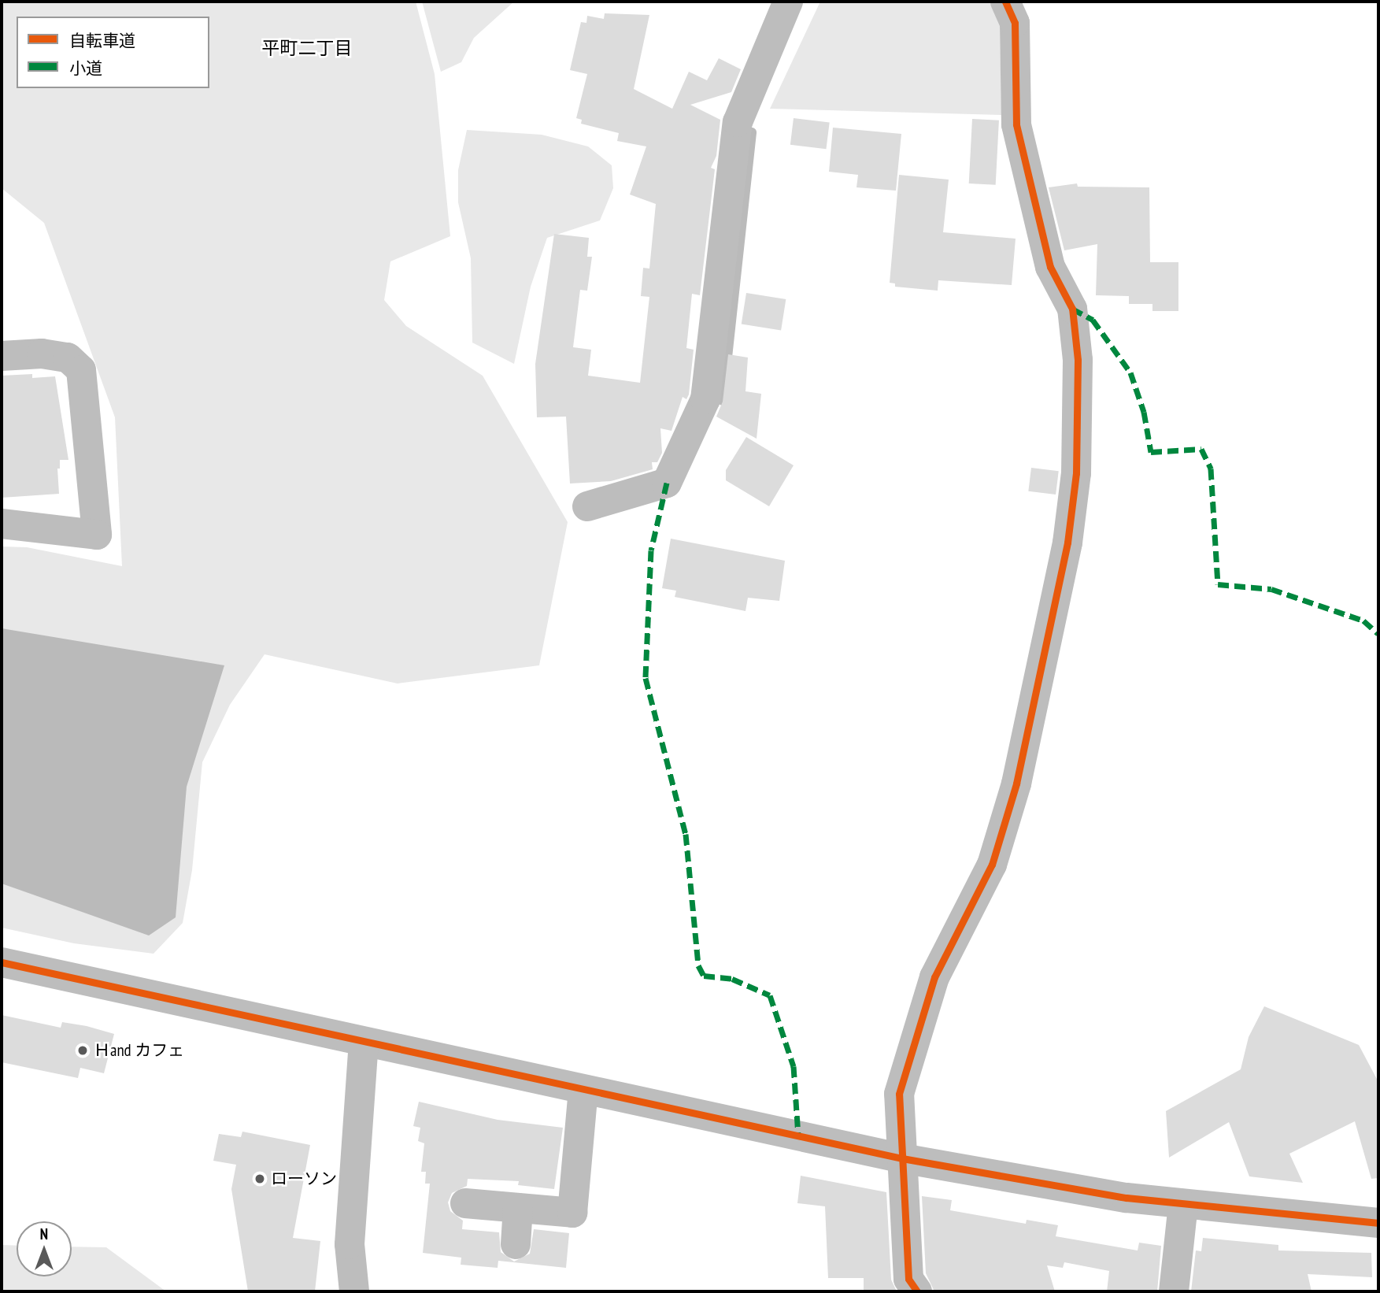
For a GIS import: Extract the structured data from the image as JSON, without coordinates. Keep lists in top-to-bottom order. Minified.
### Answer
{"districts":["平町二丁目"],"places":["Ｈand カフェ","ローソン"],"legend":["自転車道","小道"],"north":"top"}
